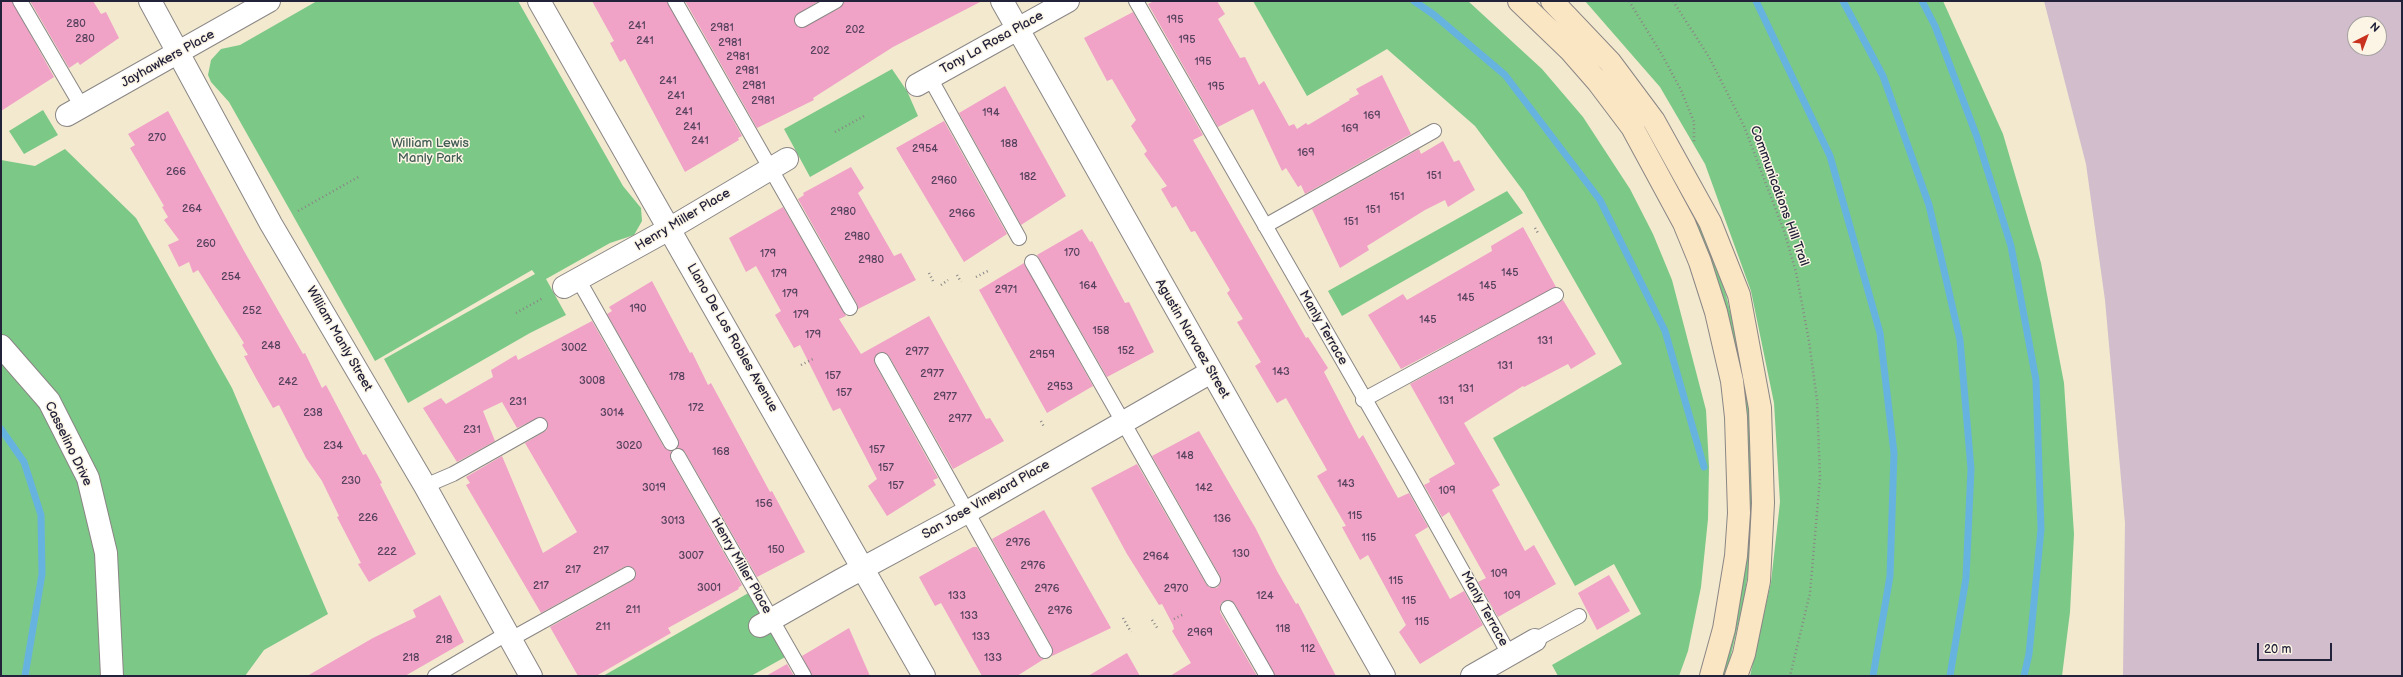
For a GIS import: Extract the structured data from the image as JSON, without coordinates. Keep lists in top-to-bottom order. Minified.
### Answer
{"streets":{"street":["Tony La Rosa Place","Jayhawkers Place","Henry Miller Place","Llano De Los Robles Avenue","William Manly Street","Agustin Narvaez Street","Casselino Drive","San Jose Vineyard Place"],"lane":["Manly Terrace"],"path":["Communications Hill Trail"]},"crossings":[["Tony La Rosa Place","Agustin Narvaez Street"],["Jayhawkers Place","William Manly Street"],["Henry Miller Place","Llano De Los Robles Avenue"],["Henry Miller Place","San Jose Vineyard Place"],["Llano De Los Robles Avenue","San Jose Vineyard Place"],["Agustin Narvaez Street","San Jose Vineyard Place"]],"parks":["William Lewis Manly Park"],"house_numbers":["195","280","241","2981","202","280","195","241","2981","202","2981","195","2981","241","2981","195","241","2981","241","194","169","241","169","270","241","188","2954","169","266","151","182","2960","151","264","151","2980","2966","151","2980","260","170","179","2980","145","179","254","164","145","2971","179","145","190","252","179","145","158","179","131","248","3002","152","2977","2959","131","143","2977","157","178","3008","242","2953","131","157","2977","131","231","172","238","3014","2977","231","234","3020","157","168","148","157","230","143","157","3019","142","109","156","115","226","136","3013","115","2976","150","217","222","130","3007","2964","2976","217","109","115","217","3001","2976","2970","133","124","109","115","211","2976","133","115","211","118","2969","133","218","112","218","133"],"scale_bar":"20 m","north":"top right"}
